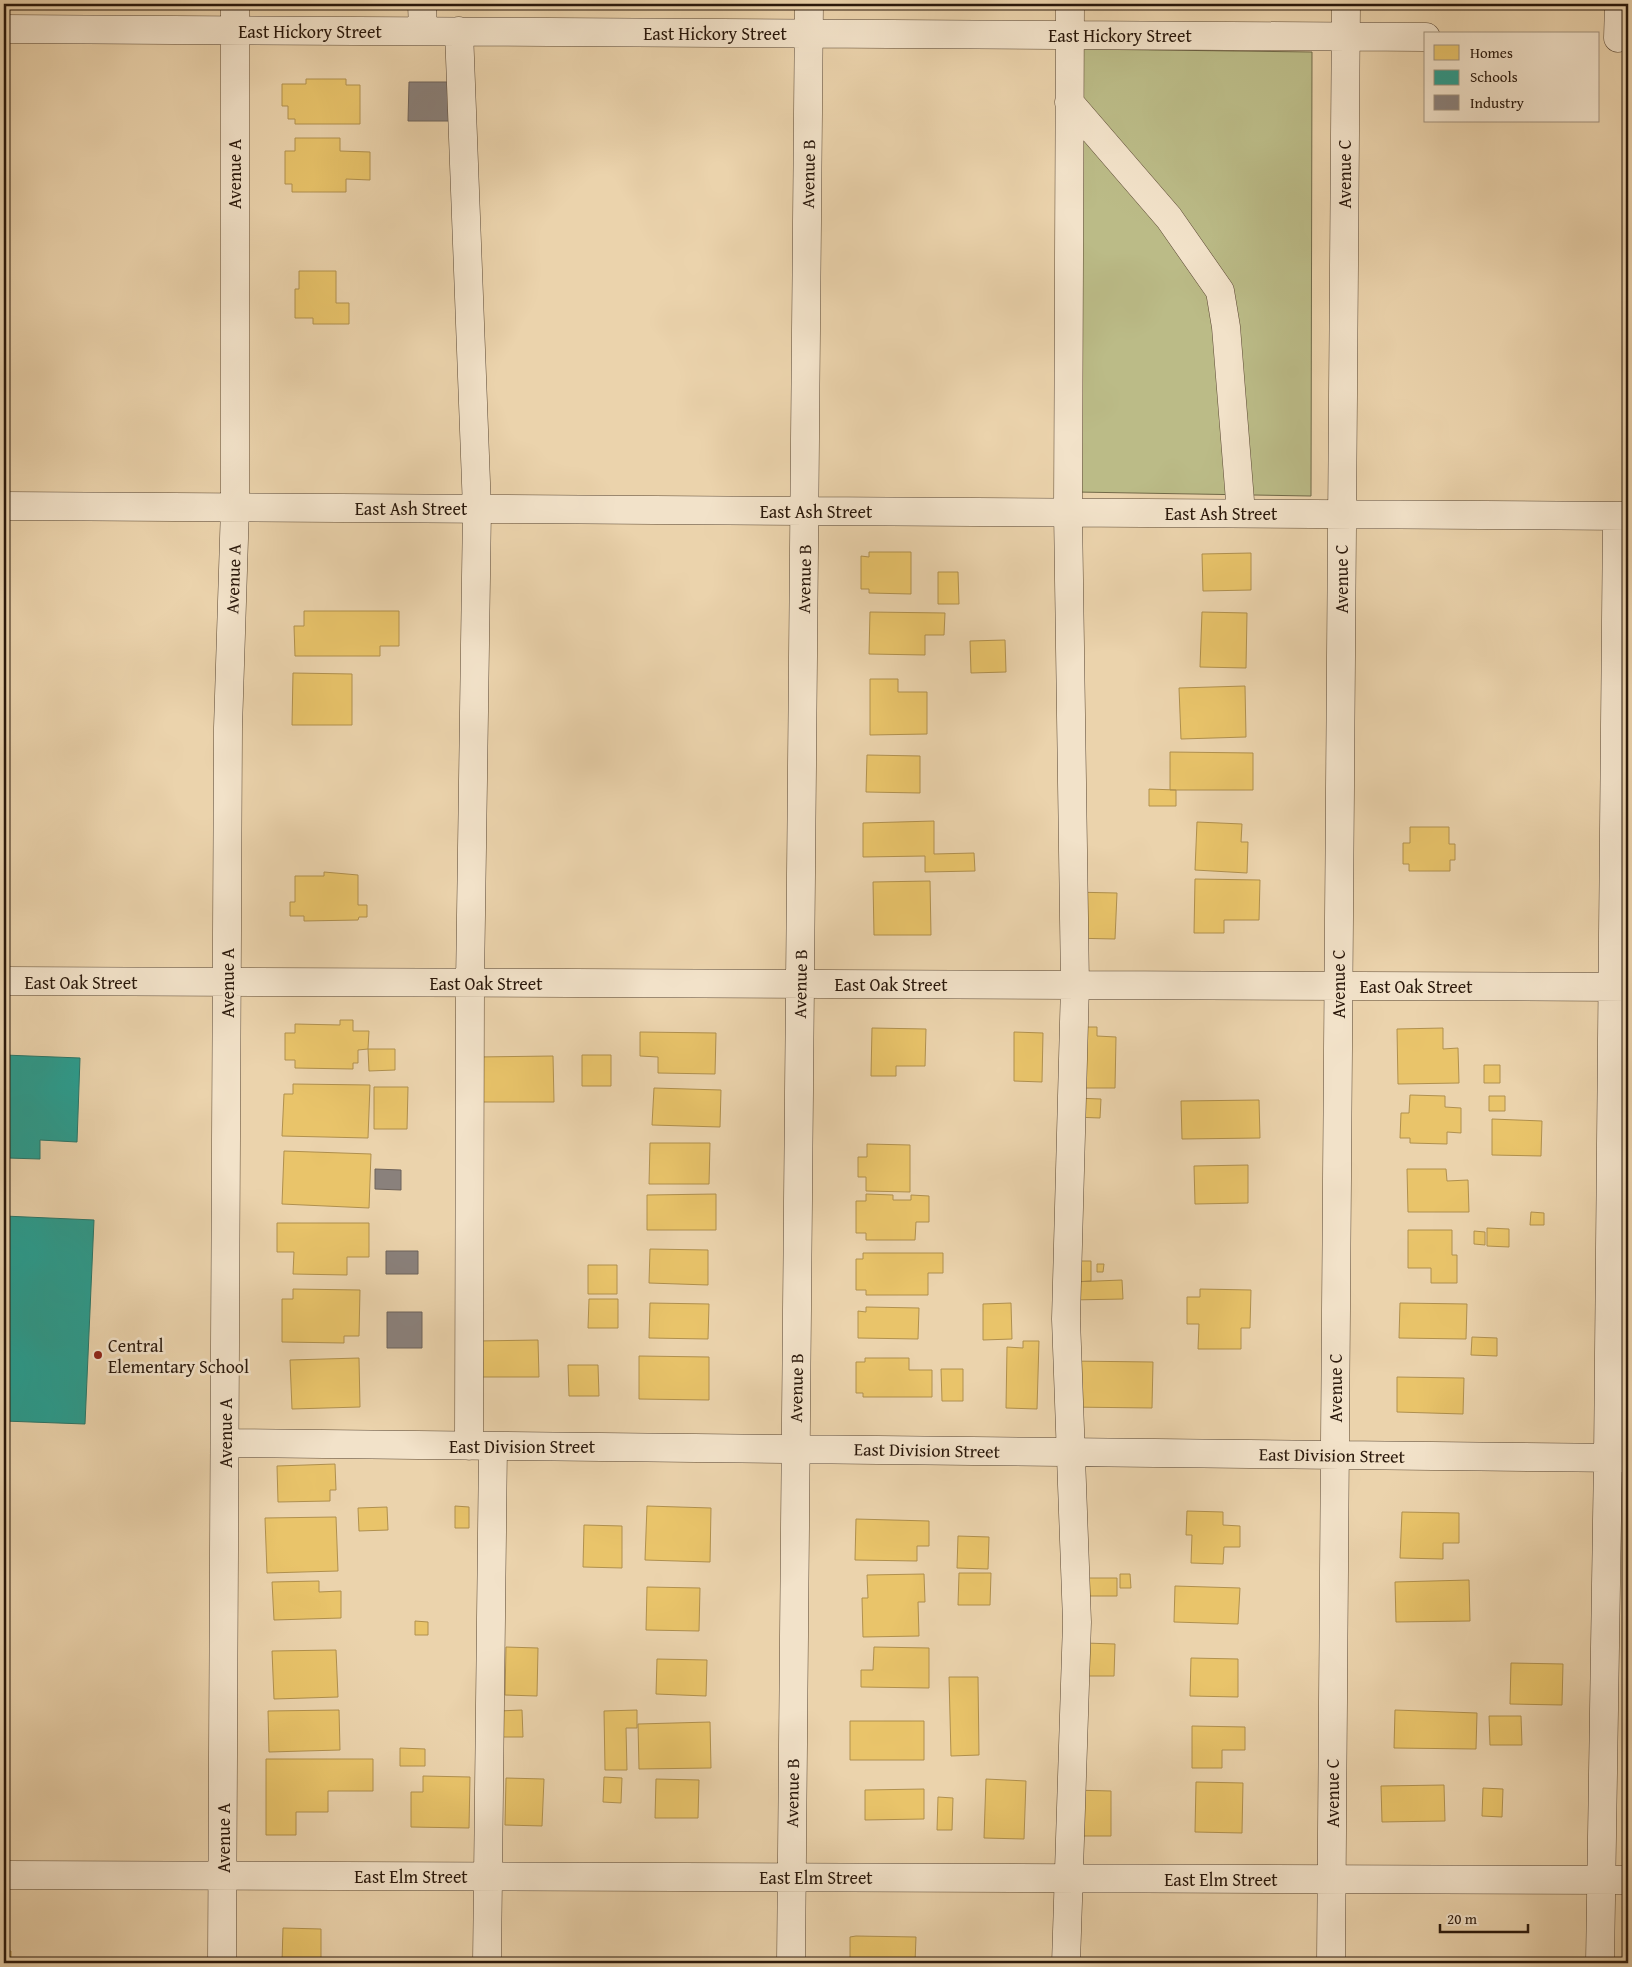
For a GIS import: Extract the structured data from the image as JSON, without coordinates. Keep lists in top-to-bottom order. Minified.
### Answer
{"streets":{"street":["East Hickory Street","Avenue A","Avenue B","Avenue C","East Ash Street","East Oak Street","East Division Street","East Elm Street"]},"crossings":[["East Hickory Street","Avenue A"],["East Hickory Street","Avenue B"],["East Hickory Street","Avenue C"],["Avenue A","East Ash Street"],["Avenue A","East Oak Street"],["Avenue A","East Division Street"],["Avenue A","East Elm Street"],["Avenue B","East Ash Street"],["Avenue B","East Oak Street"],["Avenue B","East Division Street"],["Avenue B","East Elm Street"],["Avenue C","East Ash Street"],["Avenue C","East Oak Street"],["Avenue C","East Division Street"],["Avenue C","East Elm Street"]],"places":["Central Elementary School"],"legend":["Homes","Schools","Industry"],"scale_bar":"20 m"}
